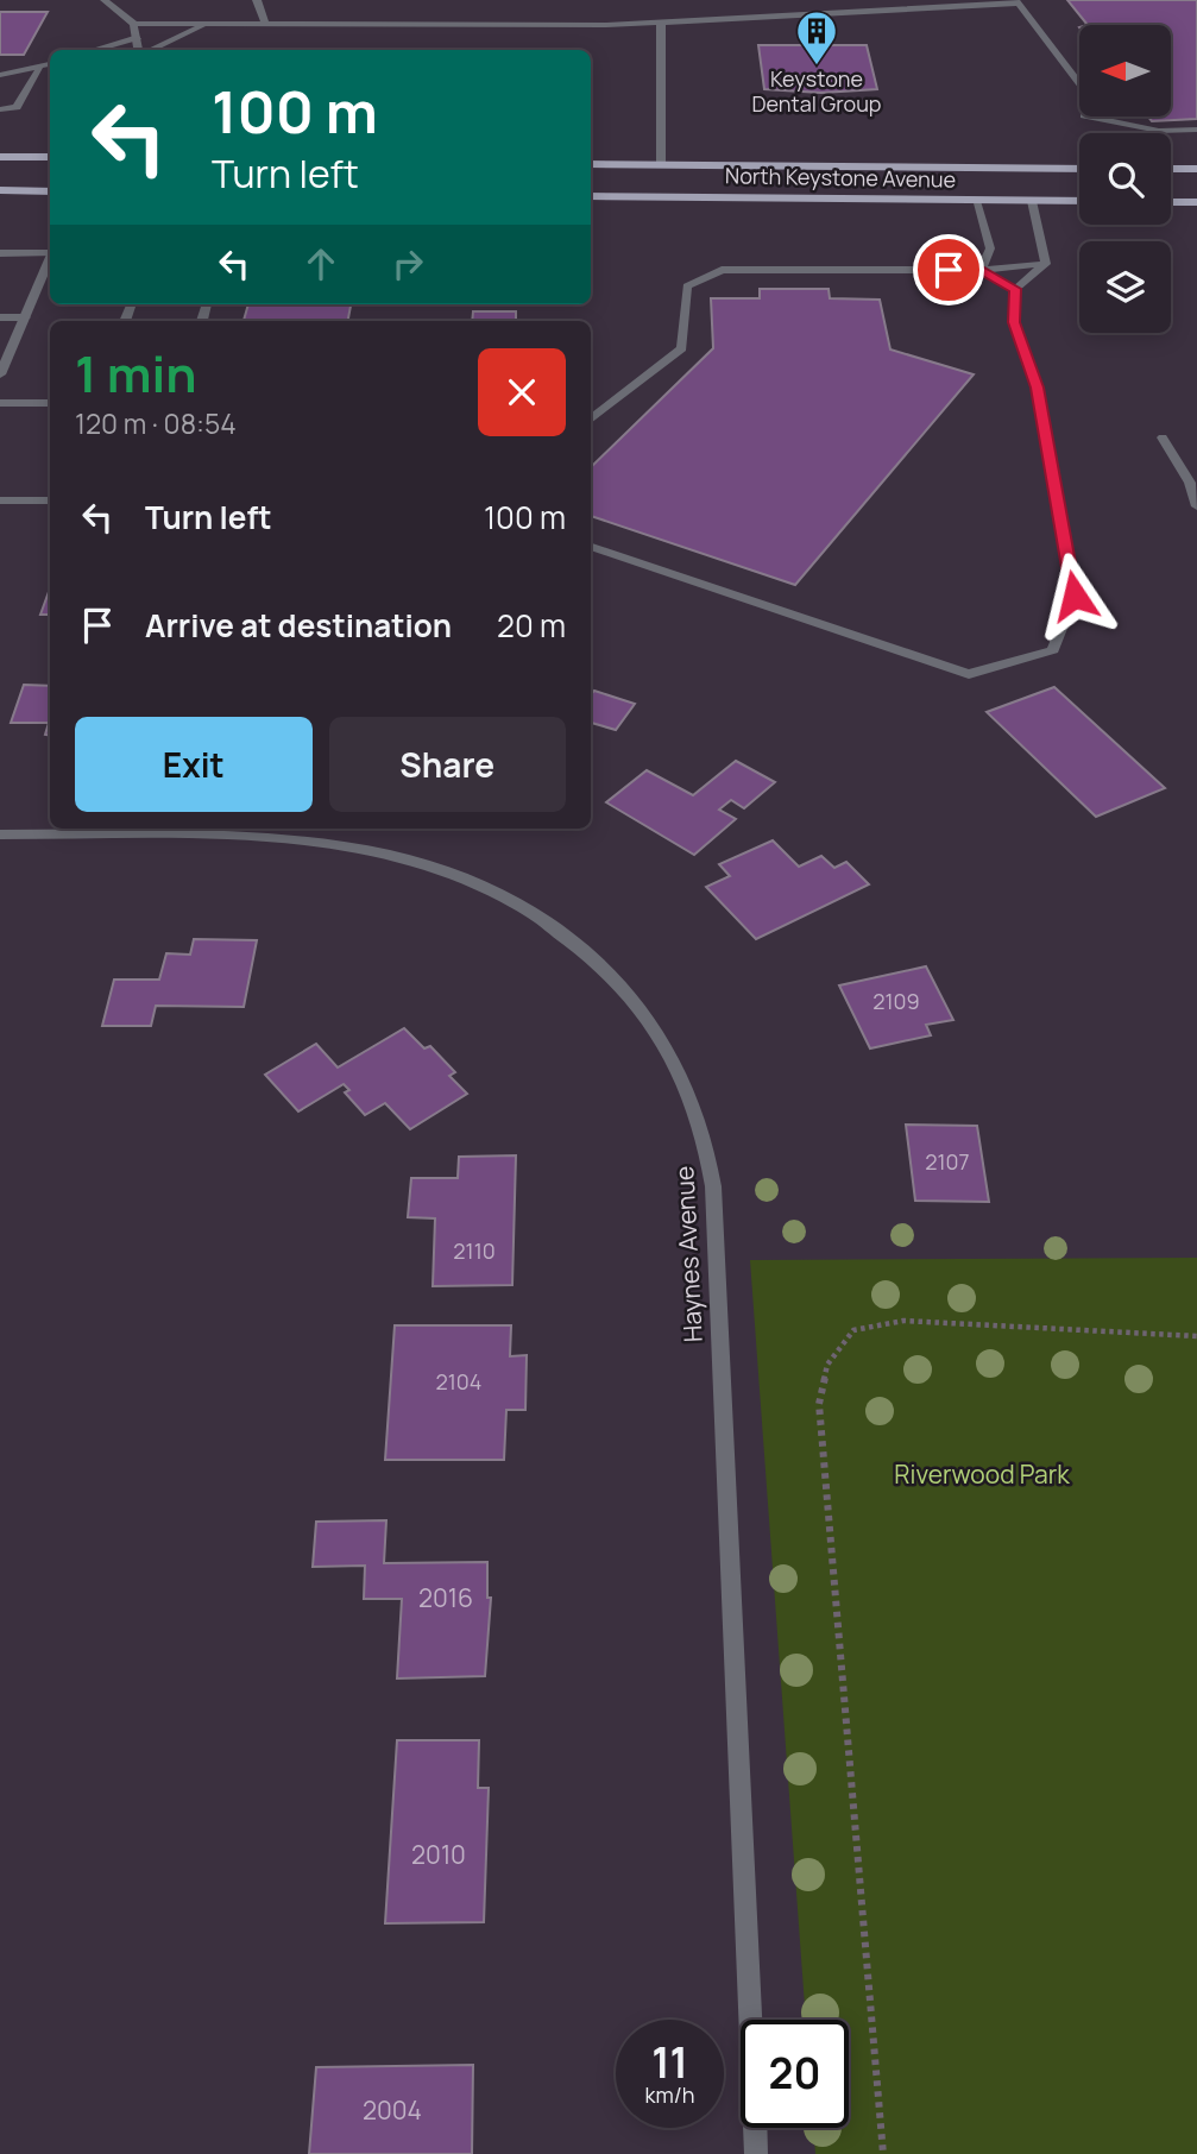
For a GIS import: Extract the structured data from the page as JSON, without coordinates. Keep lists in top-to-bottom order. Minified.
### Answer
{"streets":{"main road":["North Keystone Avenue"],"street":["Haynes Avenue"]},"parks":["Riverwood Park"],"places":{"building":["Keystone Dental Group"]},"house_numbers":["2109","2107","2110","2104","2016","2010","2004"],"north":"left","page":{"turn":["100 m","Turn left"],"heading":["1 min","120 m · 08:54"],"list":[{"name":"Turn left","value":"100 m"},{"name":"Arrive at destination","value":"20 m"}],"buttons":["Exit","Share"],"speed":"11 km/h","limit":"20"}}
